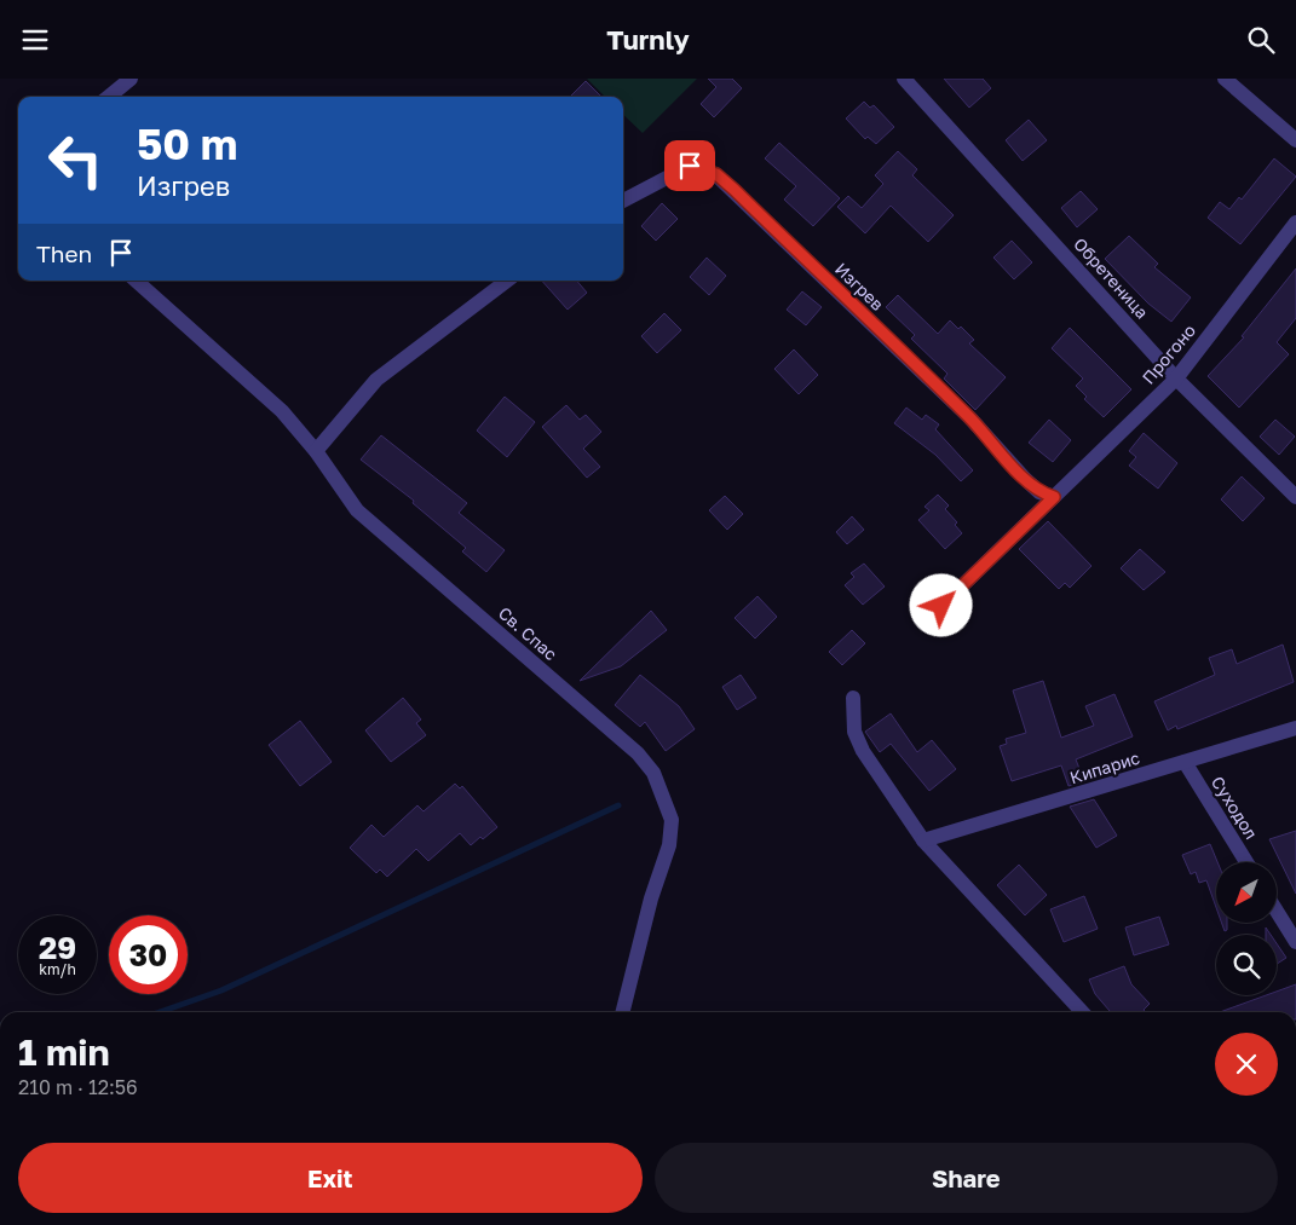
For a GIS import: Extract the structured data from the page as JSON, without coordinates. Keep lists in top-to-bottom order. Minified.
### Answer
{"streets":{"street":["Обретеница","Изгрев","Прогоно","Св. Спас","Кипарис","Суходол"]},"crossings":[["Обретеница","Прогоно"],["Изгрев","Прогоно"],["Кипарис","Суходол"]],"north":"bottom left","page":{"header":"Turnly","turn":["50 m","Изгрев"],"then":"Then","speed":"29 km/h","limit":"30","heading":["1 min","210 m · 12:56"],"buttons":["Exit","Share"]}}
